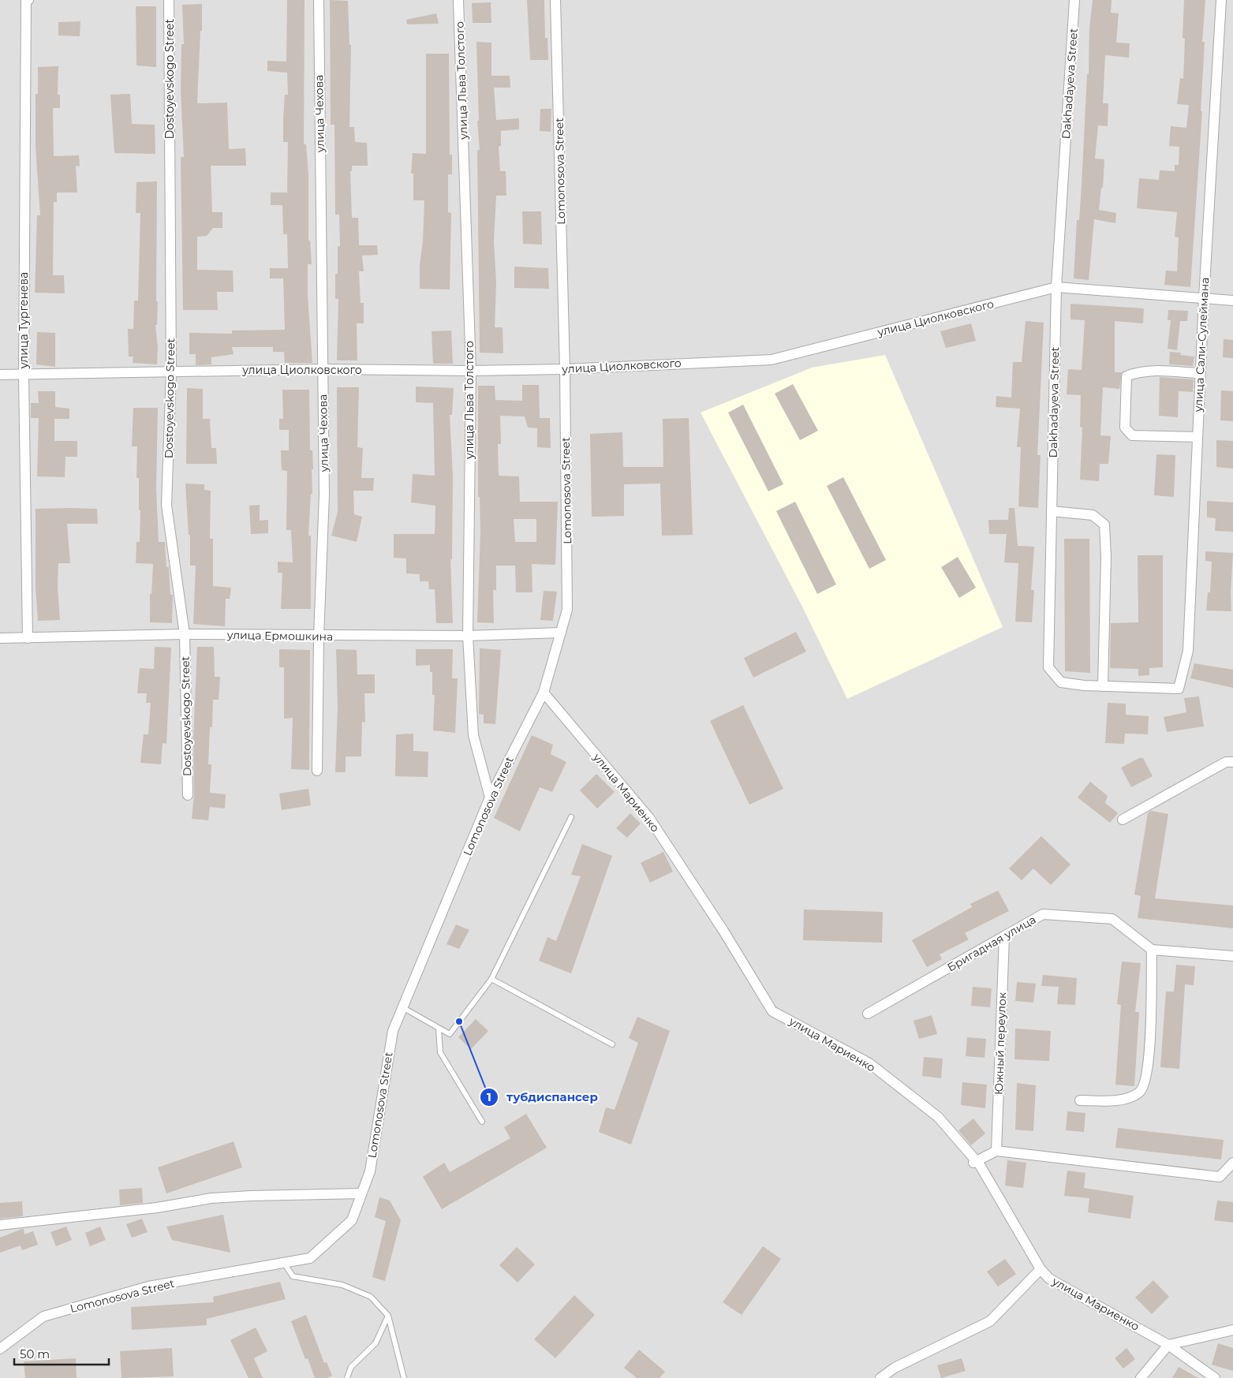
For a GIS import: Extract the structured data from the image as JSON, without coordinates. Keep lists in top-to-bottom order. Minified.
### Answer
{"streets":{"street":["Dostoyevskogo Street","улица Льва Толстого","Dakhadayeva Street","улица Чехова","Lomonosova Street","улица Циолковского","улица Тургенева","улица Сали-Сулеймана","улица Ермошкина","улица Мариенко","Бригадная улица","Южный переулок"]},"crossings":[["Dostoyevskogo Street","улица Циолковского"],["Dostoyevskogo Street","улица Ермошкина"],["улица Льва Толстого","Lomonosova Street"],["улица Льва Толстого","улица Циолковского"],["улица Льва Толстого","улица Ермошкина"],["Dakhadayeva Street","улица Циолковского"],["Dakhadayeva Street","улица Сали-Сулеймана"],["улица Чехова","улица Циолковского"],["улица Чехова","улица Ермошкина"],["Lomonosova Street","улица Циолковского"],["Lomonosova Street","улица Ермошкина"],["Lomonosova Street","улица Мариенко"],["улица Циолковского","улица Тургенева"],["улица Циолковского","улица Сали-Сулеймана"],["улица Тургенева","улица Ермошкина"],["Бригадная улица","Южный переулок"]],"places":["тубдиспансер"],"scale_bar":"50 m"}
